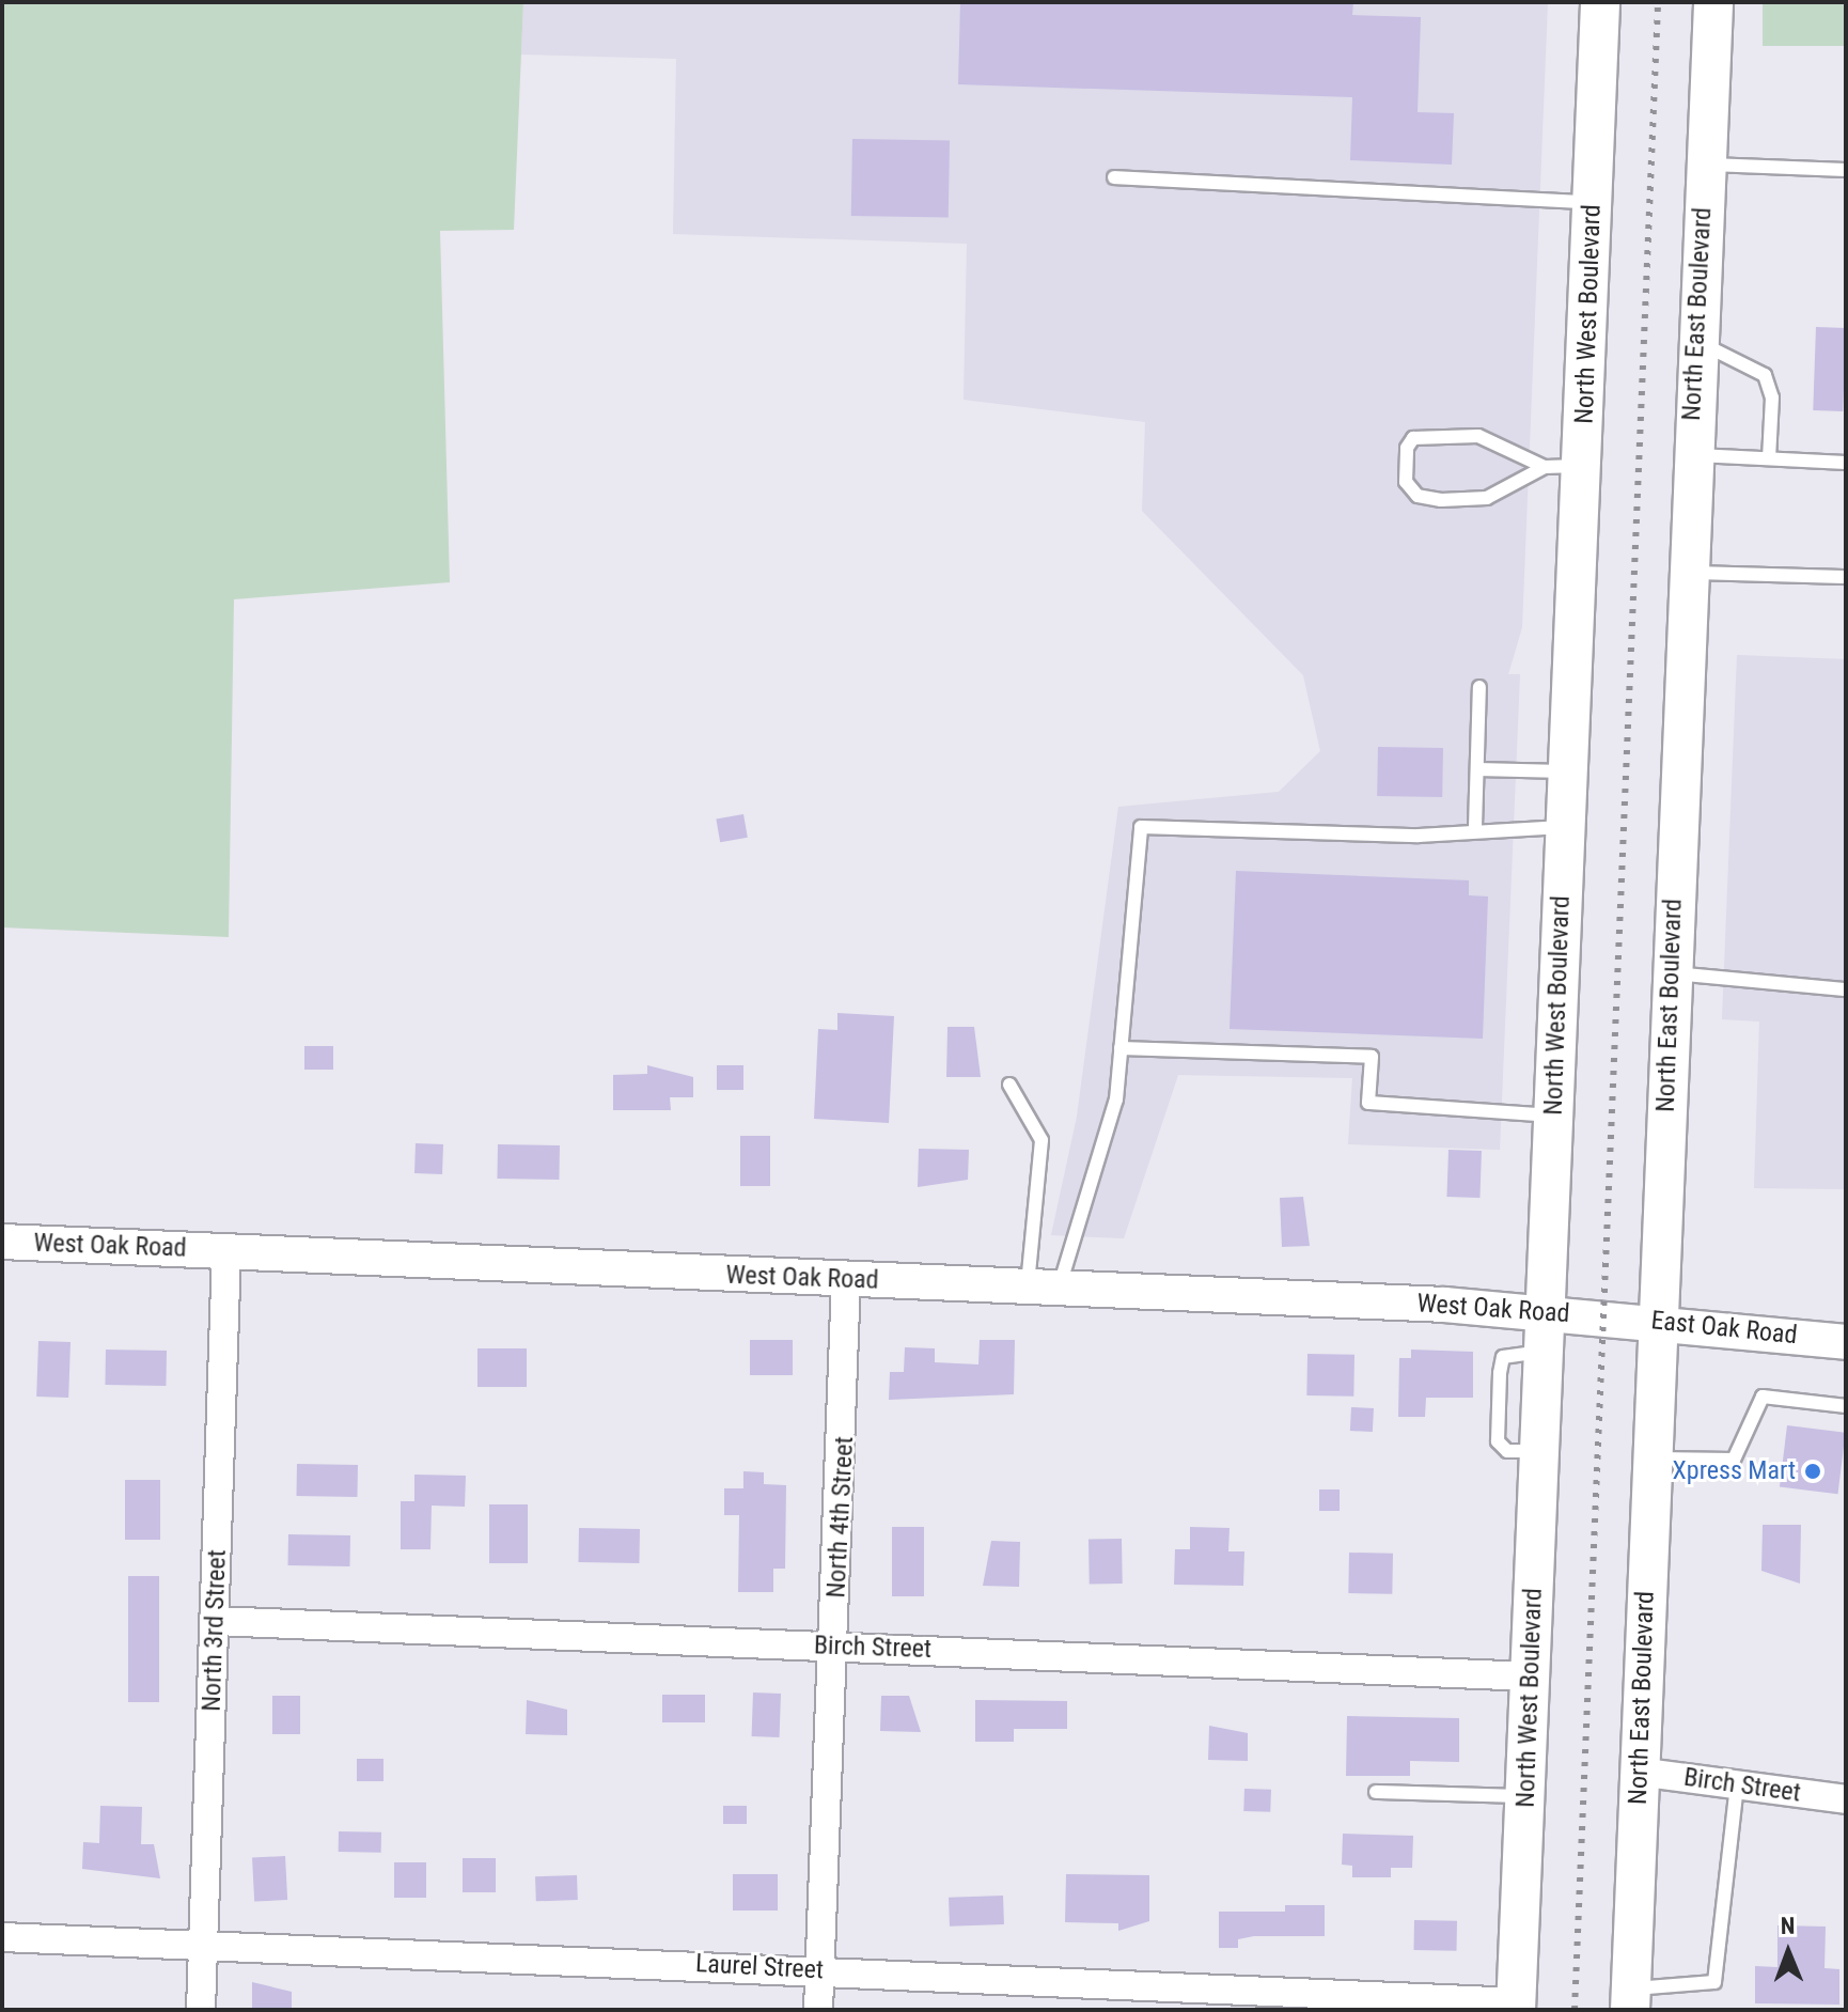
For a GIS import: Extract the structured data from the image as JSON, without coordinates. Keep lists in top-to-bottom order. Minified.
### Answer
{"streets":{"main road":["North West Boulevard","North East Boulevard"],"street":["West Oak Road","East Oak Road","North 4th Street","North 3rd Street","Birch Street","Laurel Street"]},"crossings":[["North West Boulevard","West Oak Road"],["North West Boulevard","Birch Street"],["North West Boulevard","Laurel Street"],["North East Boulevard","East Oak Road"],["North East Boulevard","Birch Street"],["West Oak Road","East Oak Road"],["West Oak Road","North 4th Street"],["West Oak Road","North 3rd Street"],["North 4th Street","Birch Street"],["North 4th Street","Laurel Street"],["North 3rd Street","Birch Street"],["North 3rd Street","Laurel Street"]],"places":["Xpress Mart"],"north":"top"}
